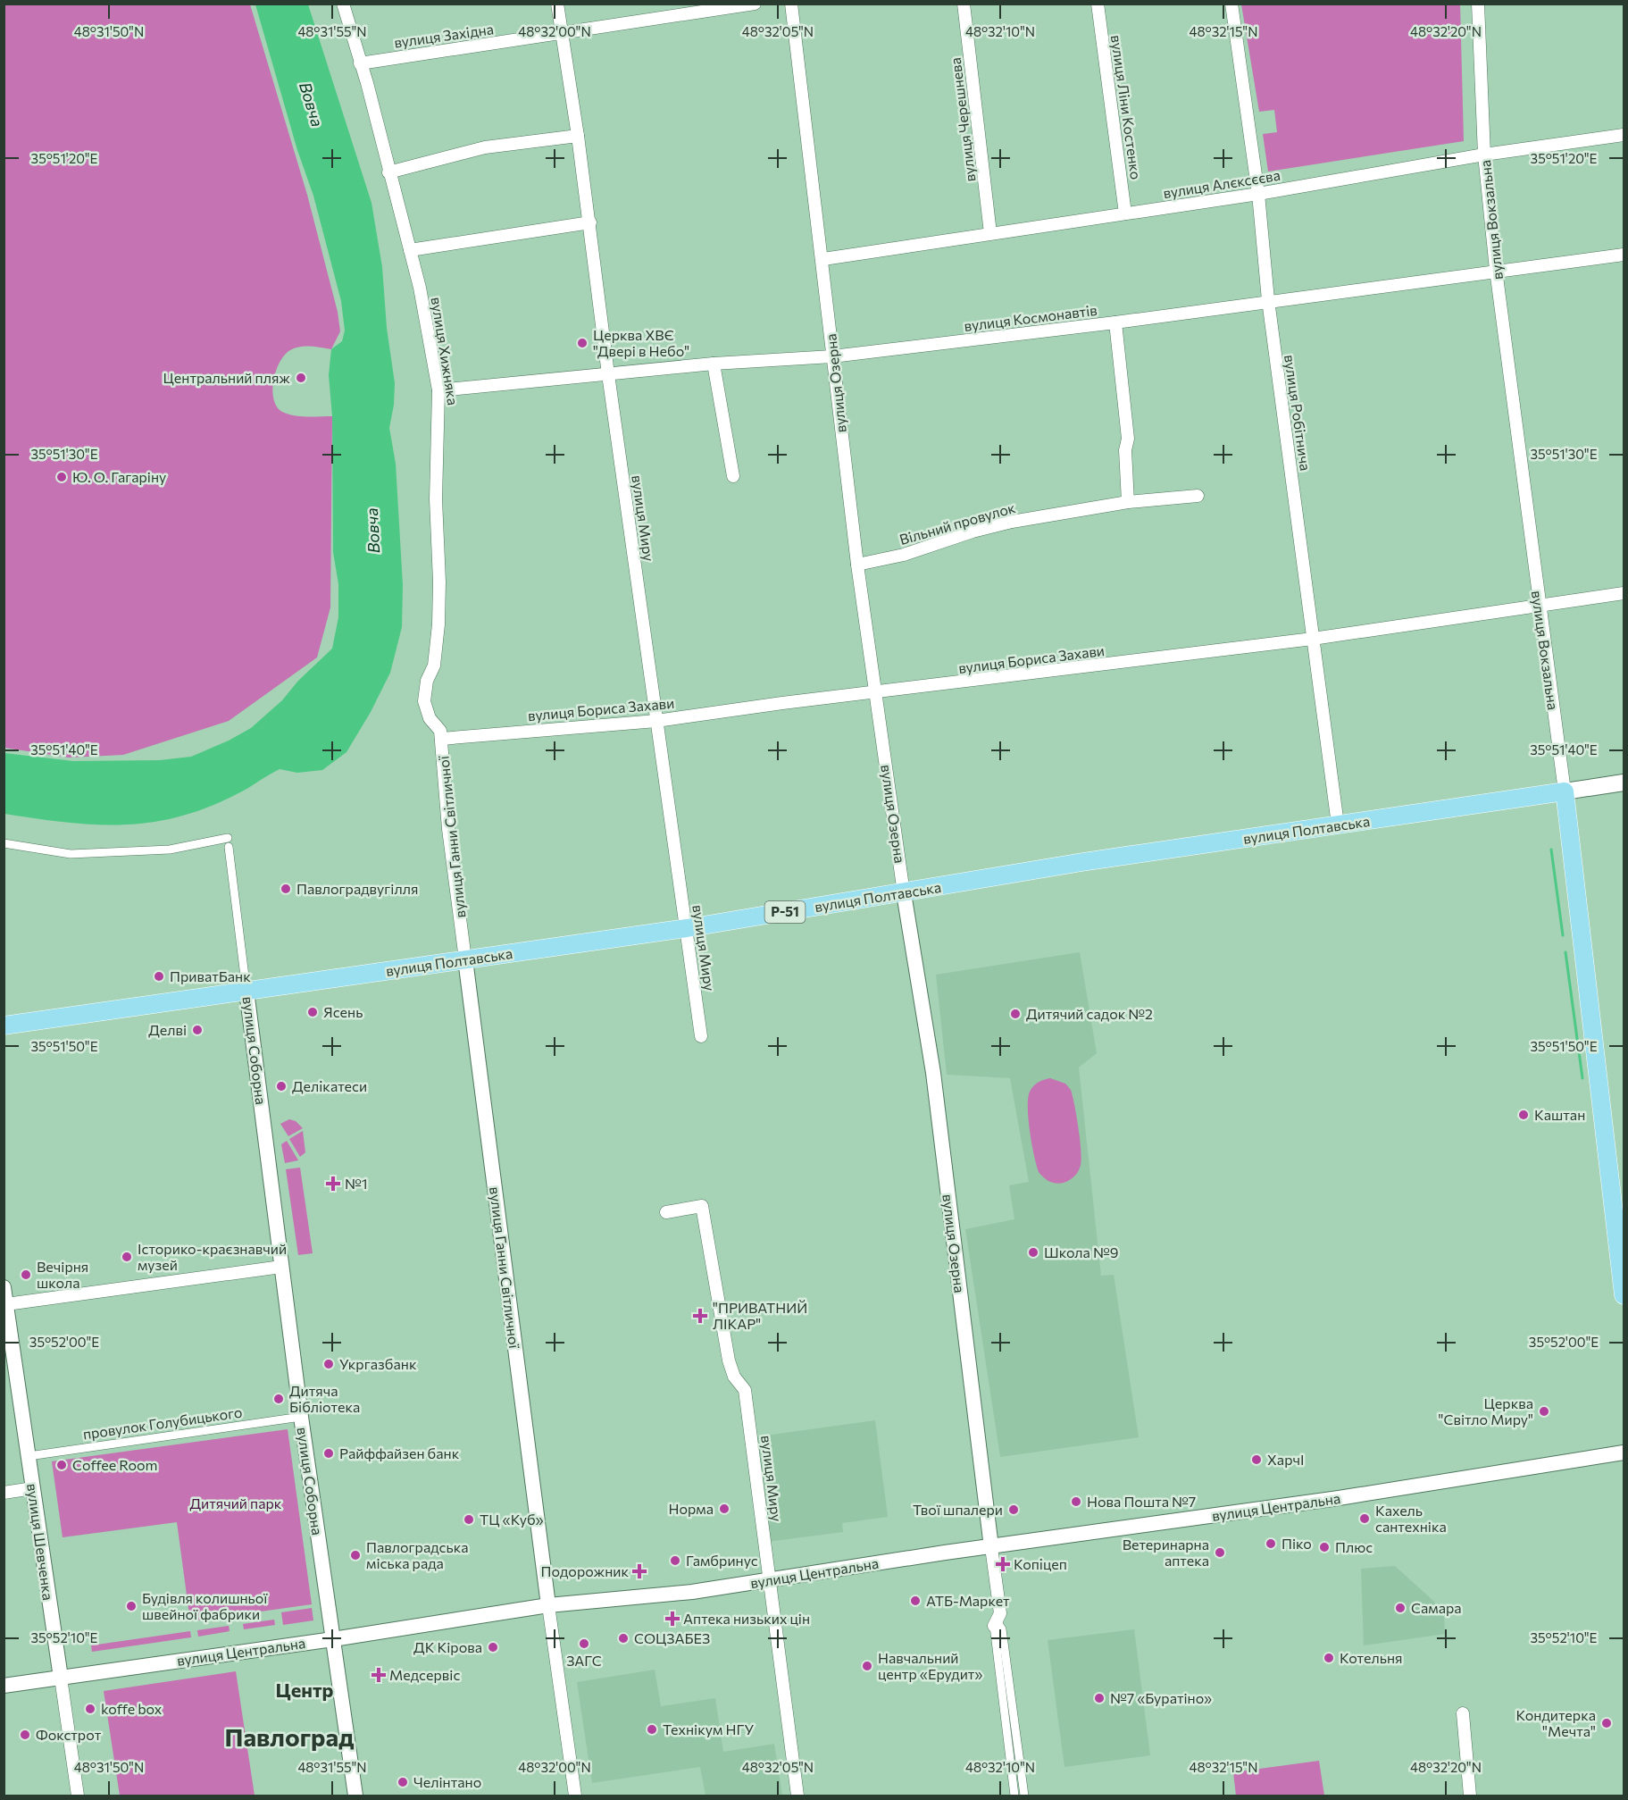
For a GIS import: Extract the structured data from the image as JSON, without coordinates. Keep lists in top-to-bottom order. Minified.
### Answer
{"streets":{"main road":["вулиця Вокзальна","вулиця Полтавська","Р-51"],"street":["вулиця Західна","вулиця Ліни Костенко","вулиця Черешнева","вулиця Алєксєєва","вулиця Космонавтів","вулиця Хижняка","вулиця Озерна","вулиця Робітнича","вулиця Миру","Вільний провулок","вулиця Бориса Захави","вулиця Ганни Світличної","вулиця Соборна","провулок Голубицького","вулиця Центральна","вулиця Шевченка"]},"crossings":[["вулиця Західна","вулиця Хижняка"],["вулиця Західна","вулиця Миру"],["вулиця Ліни Костенко","вулиця Алєксєєва"],["вулиця Черешнева","вулиця Алєксєєва"],["вулиця Алєксєєва","вулиця Вокзальна"],["вулиця Алєксєєва","вулиця Озерна"],["вулиця Алєксєєва","вулиця Робітнича"],["вулиця Вокзальна","вулиця Космонавтів"],["вулиця Вокзальна","вулиця Бориса Захави"],["вулиця Вокзальна","вулиця Полтавська"],["вулиця Космонавтів","вулиця Хижняка"],["вулиця Космонавтів","вулиця Озерна"],["вулиця Космонавтів","вулиця Робітнича"],["вулиця Космонавтів","вулиця Миру"],["вулиця Хижняка","вулиця Бориса Захави"],["вулиця Хижняка","вулиця Ганни Світличної"],["вулиця Озерна","Вільний провулок"],["вулиця Озерна","вулиця Бориса Захави"],["вулиця Озерна","вулиця Полтавська"],["вулиця Озерна","вулиця Центральна"],["вулиця Робітнича","вулиця Бориса Захави"],["вулиця Робітнича","вулиця Полтавська"],["вулиця Миру","вулиця Бориса Захави"],["вулиця Миру","вулиця Полтавська"],["вулиця Миру","вулиця Центральна"],["вулиця Бориса Захави","вулиця Ганни Світличної"],["вулиця Полтавська","вулиця Ганни Світличної"],["вулиця Полтавська","вулиця Соборна"],["вулиця Ганни Світличної","вулиця Центральна"],["вулиця Соборна","провулок Голубицького"],["вулиця Соборна","вулиця Центральна"],["провулок Голубицького","вулиця Шевченка"],["вулиця Центральна","вулиця Шевченка"]],"districts":["Центр","Павлоград"],"water":["Вовча"],"parks":["Дитячий парк"],"places":{"other":["Церква ХВЄ \"Двері в Небо\"","Центральний пляж","Ю. О. Гагаріну","Павлоградвугілля","ПриватБанк","Ясень","Дитячий садок №2","Делві","Делiкатеси","Каштан","Школа №9","Історико-краєзнавчий музей","Вечірня школа","Укргазбанк","Дитяча Бiблiотека","Церква \"Світло Миру\"","Райффайзен банк","ХарчI","Coffee Room","Нова Пошта №7","Норма","Твої шпалери","Кахель сантехніка","ТЦ «Куб»","Піко","Плюс","Ветеринарна аптека","Павлоградська міська рада","Гамбринус","АТБ-Маркет","Будівля колишньої швейної фабрики","Самара","СОЦЗАБЕЗ","ЗАГС","ДК Кірова","Котельня","Навчальний центр «Ерудит»","№7 «Буратіно»","koffe box","Кондитерка \"Мечта\"","Технікум НГУ","Фокстрот","Челінтано"],"health":["№1","\"ПРИВАТНИЙ ЛІКАР\"","Копiцеп","Подорожник","Аптека низьких цін","Медсервіс"]},"coordinates":["48°31'50\"N","48°31'55\"N","48°32'00\"N","48°32'05\"N","48°32'10\"N","48°32'15\"N","48°32'20\"N","35°51'20\"E","35°51'30\"E","35°51'40\"E","35°51'50\"E","35°52'00\"E","35°52'10\"E"]}
